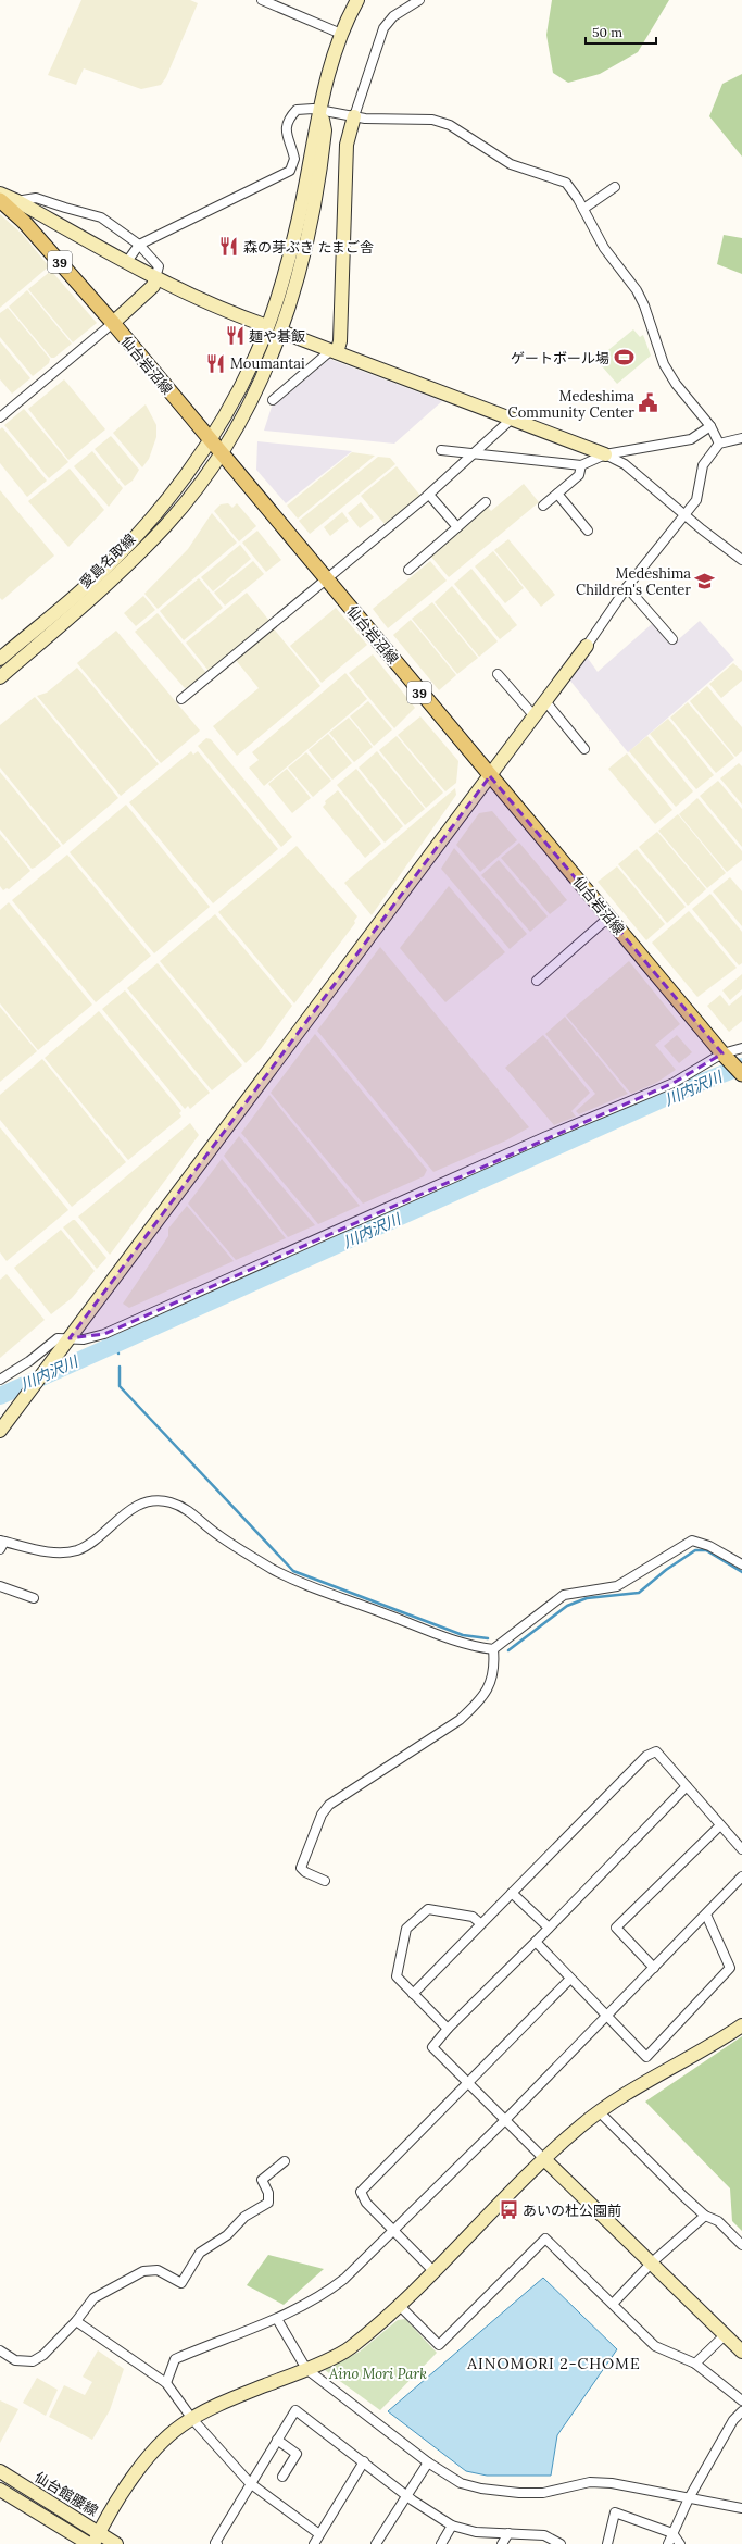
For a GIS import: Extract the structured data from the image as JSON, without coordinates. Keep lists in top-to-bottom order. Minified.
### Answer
{"streets":{"main road":["39","仙台岩沼線"],"street":["愛島名取線","仙台館腰線"]},"crossings":[["仙台岩沼線","愛島名取線"]],"districts":["AINOMORI 2-CHOME"],"water":["川内沢川"],"parks":["Aino Mori Park"],"places":{"restaurant":["森の芽ぶき たまご舎","麺や碁飯","Moumantai"],"sports":["ゲートボール場"],"public building":["Medeshima Community Center"],"school or university":["Medeshima Children's Center"],"bus stop":["あいの杜公園前"]},"scale_bar":"50 m"}
